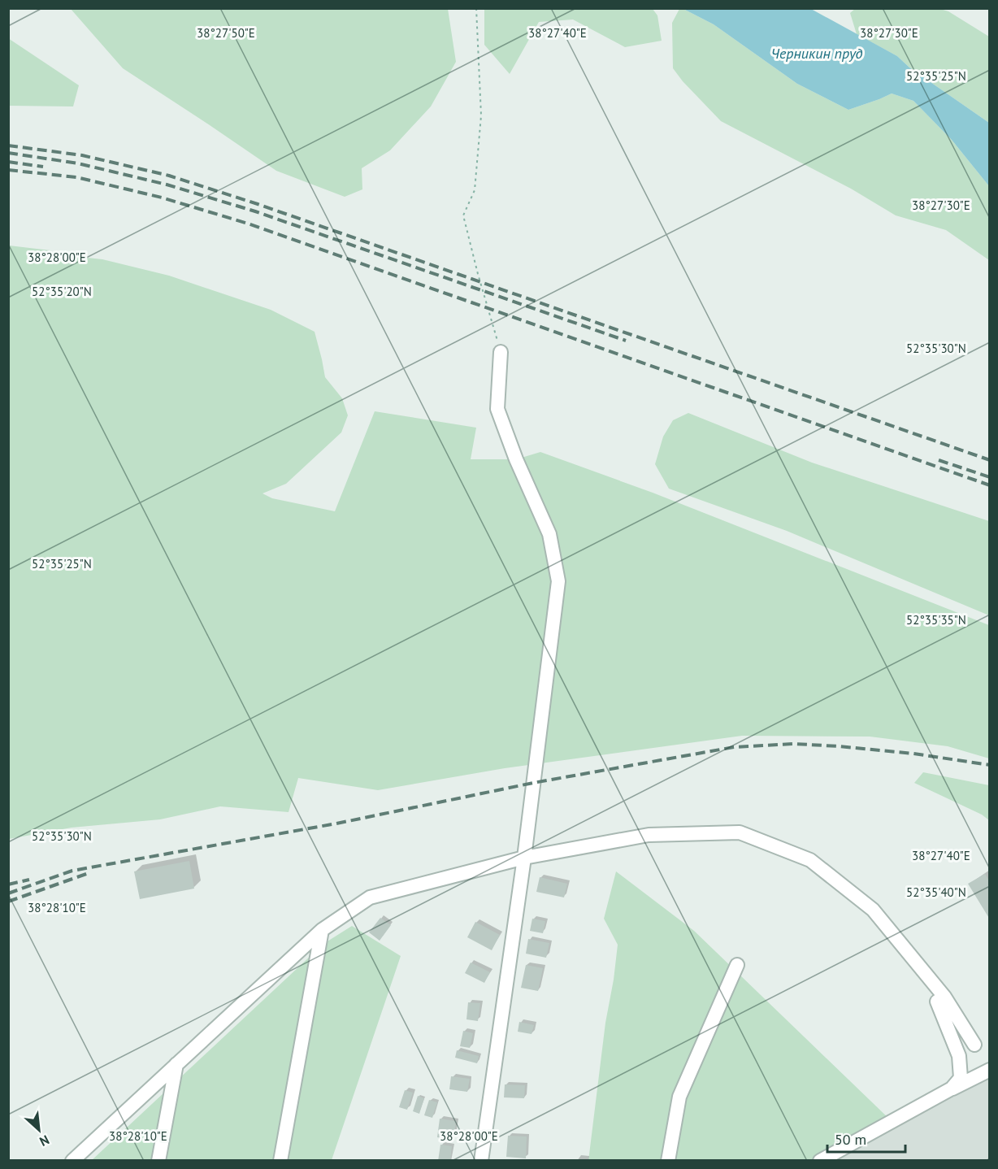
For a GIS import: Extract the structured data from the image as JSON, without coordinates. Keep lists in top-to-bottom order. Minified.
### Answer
{"water":["Черникин пруд"],"scale_bar":"50 m","north":"bottom right","coordinates":["38°27'50\"E","38°27'40\"E","38°27'30\"E","52°35'25\"N","38°28'00\"E","52°35'20\"N","52°35'30\"N","52°35'35\"N","52°35'40\"N","38°28'10\"E"]}
